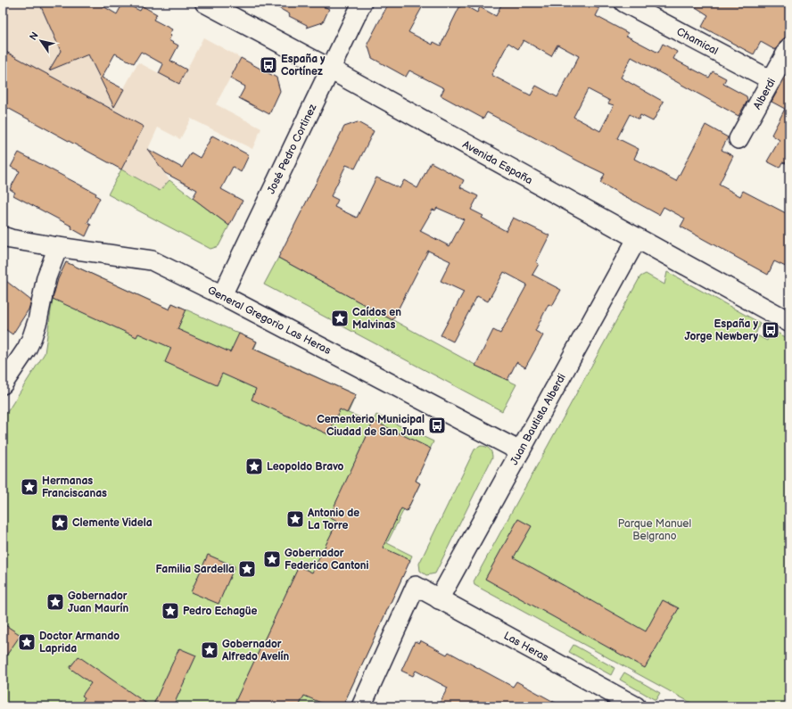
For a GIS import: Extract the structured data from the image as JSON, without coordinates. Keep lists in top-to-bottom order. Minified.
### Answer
{"streets":{"main road":["Avenida España"],"street":["Chamical","Alberdi","José Pedro Cortinez","General Gregorio Las Heras","Juan Bautista Alberdi","Las Heras"]},"crossings":[["Chamical","Alberdi"],["José Pedro Cortinez","Avenida España"],["José Pedro Cortinez","General Gregorio Las Heras"],["Avenida España","Juan Bautista Alberdi"],["General Gregorio Las Heras","Juan Bautista Alberdi"],["Juan Bautista Alberdi","Las Heras"]],"parks":["Parque Manuel Belgrano"],"places":{"bus stop":["España y Cortínez","España y Jorge Newbery","Cementerio Municipal Ciudad de San Juan"],"place":["Caídos en Malvinas","Leopoldo Bravo","Hermanas Franciscanas","Antonio de La Torre","Clemente Videla","Gobernador Federico Cantoni","Familia Sardella","Gobernador Juan Maurín","Pedro Echagüe","Doctor Armando Laprida","Gobernador Alfredo Avelín"]},"north":"top left"}
